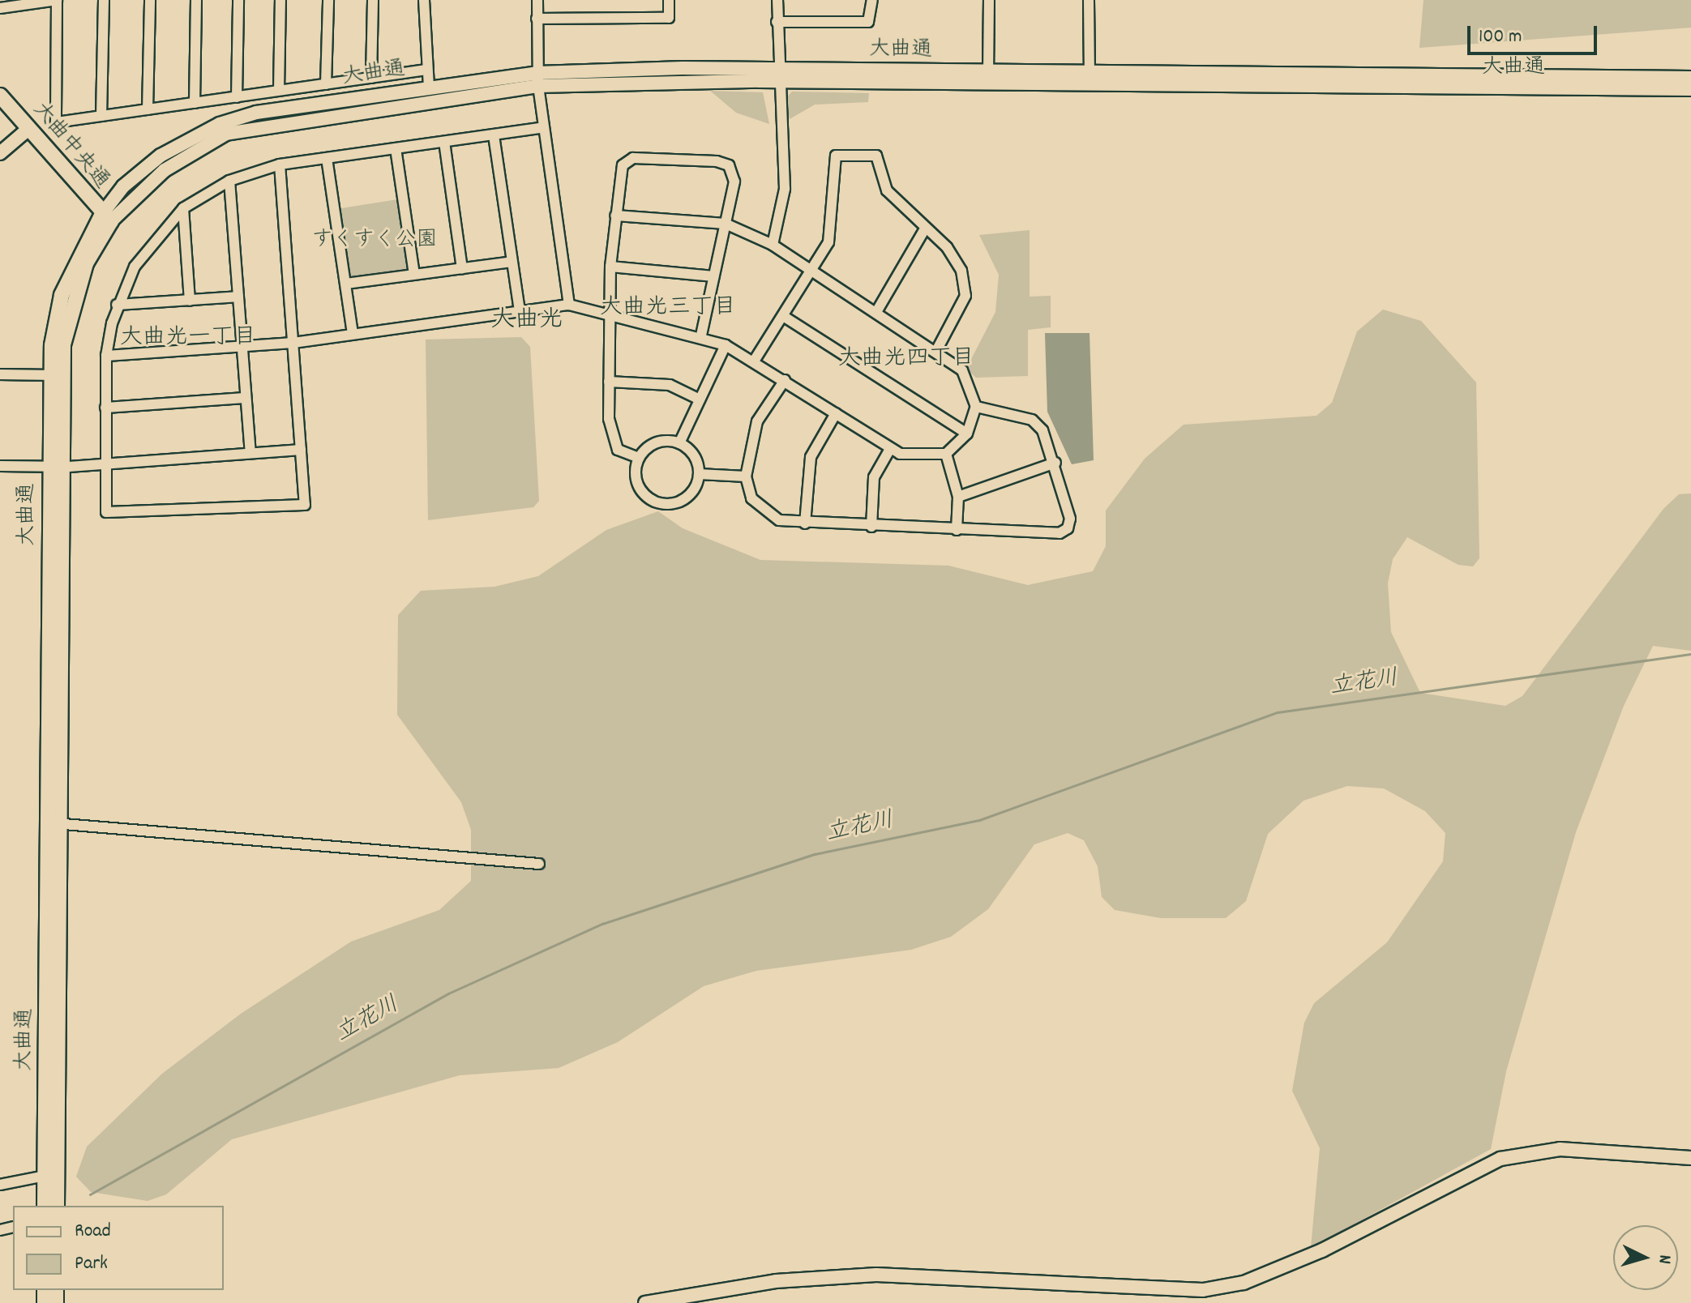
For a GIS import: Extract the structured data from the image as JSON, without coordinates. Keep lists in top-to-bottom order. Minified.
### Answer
{"streets":{"main road":["大曲通","大曲中央通"]},"crossings":[["大曲通","大曲中央通"]],"districts":["大曲光三丁目","大曲光","大曲光一丁目","大曲光四丁目"],"water":["立花川"],"parks":["すくすく公園"],"legend":["Road","Park"],"scale_bar":"100 m","north":"right"}
